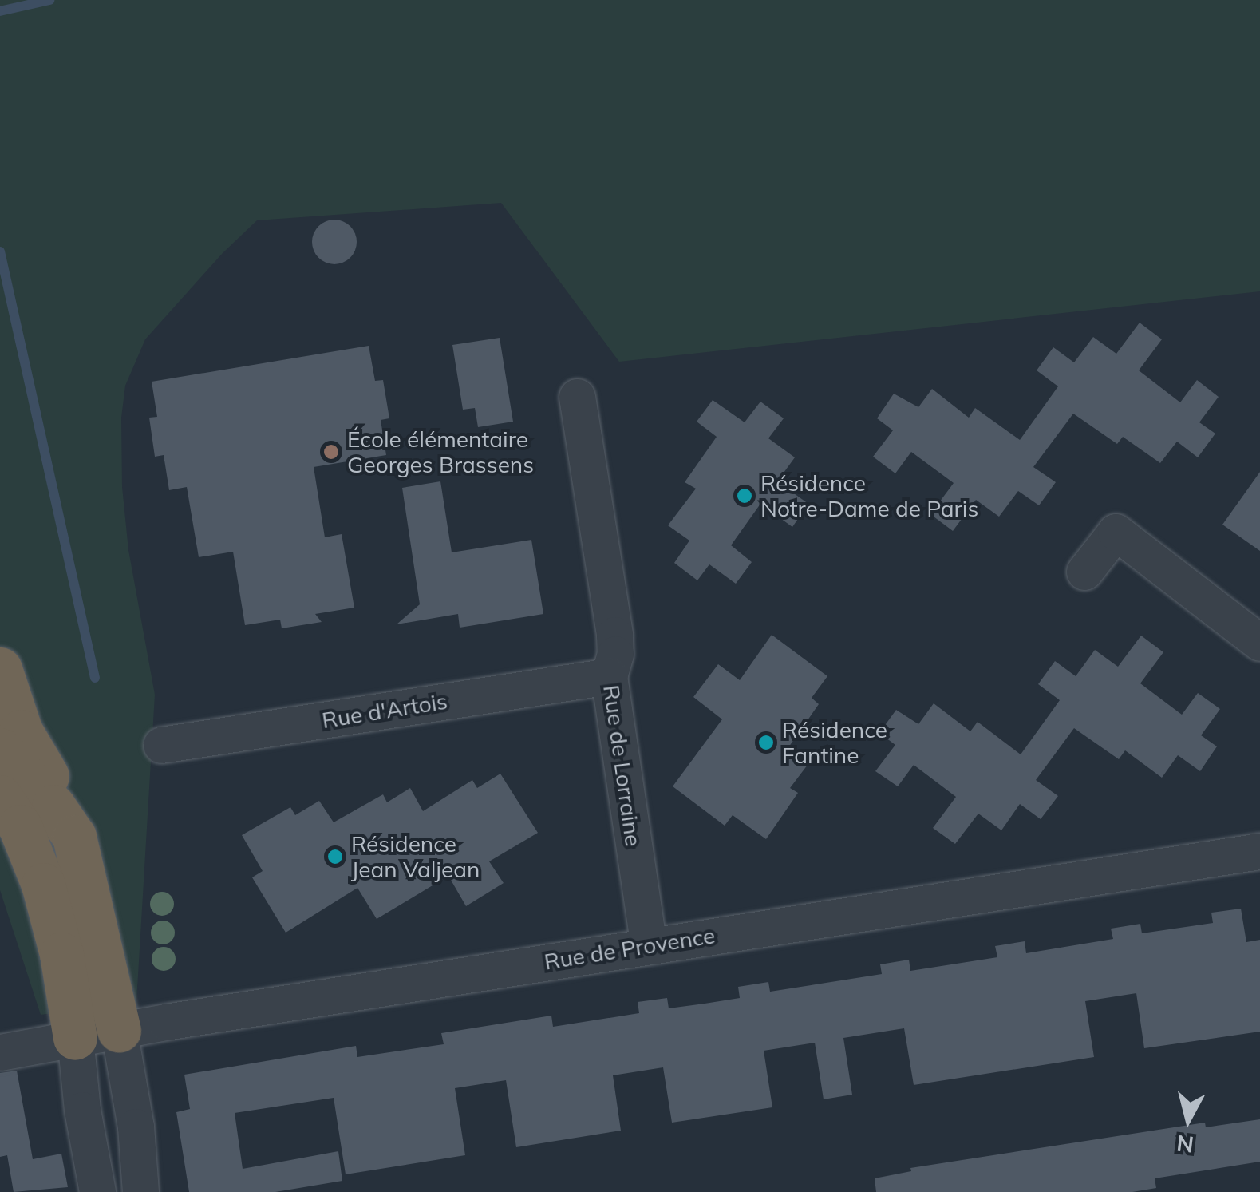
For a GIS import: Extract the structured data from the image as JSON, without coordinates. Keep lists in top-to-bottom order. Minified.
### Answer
{"streets":{"street":["Rue d'Artois","Rue de Lorraine","Rue de Provence"]},"crossings":[["Rue d'Artois","Rue de Lorraine"],["Rue de Lorraine","Rue de Provence"]],"places":["École élémentaire Georges Brassens","Résidence Notre-Dame de Paris","Résidence Fantine","Résidence Jean Valjean"],"north":"bottom"}
